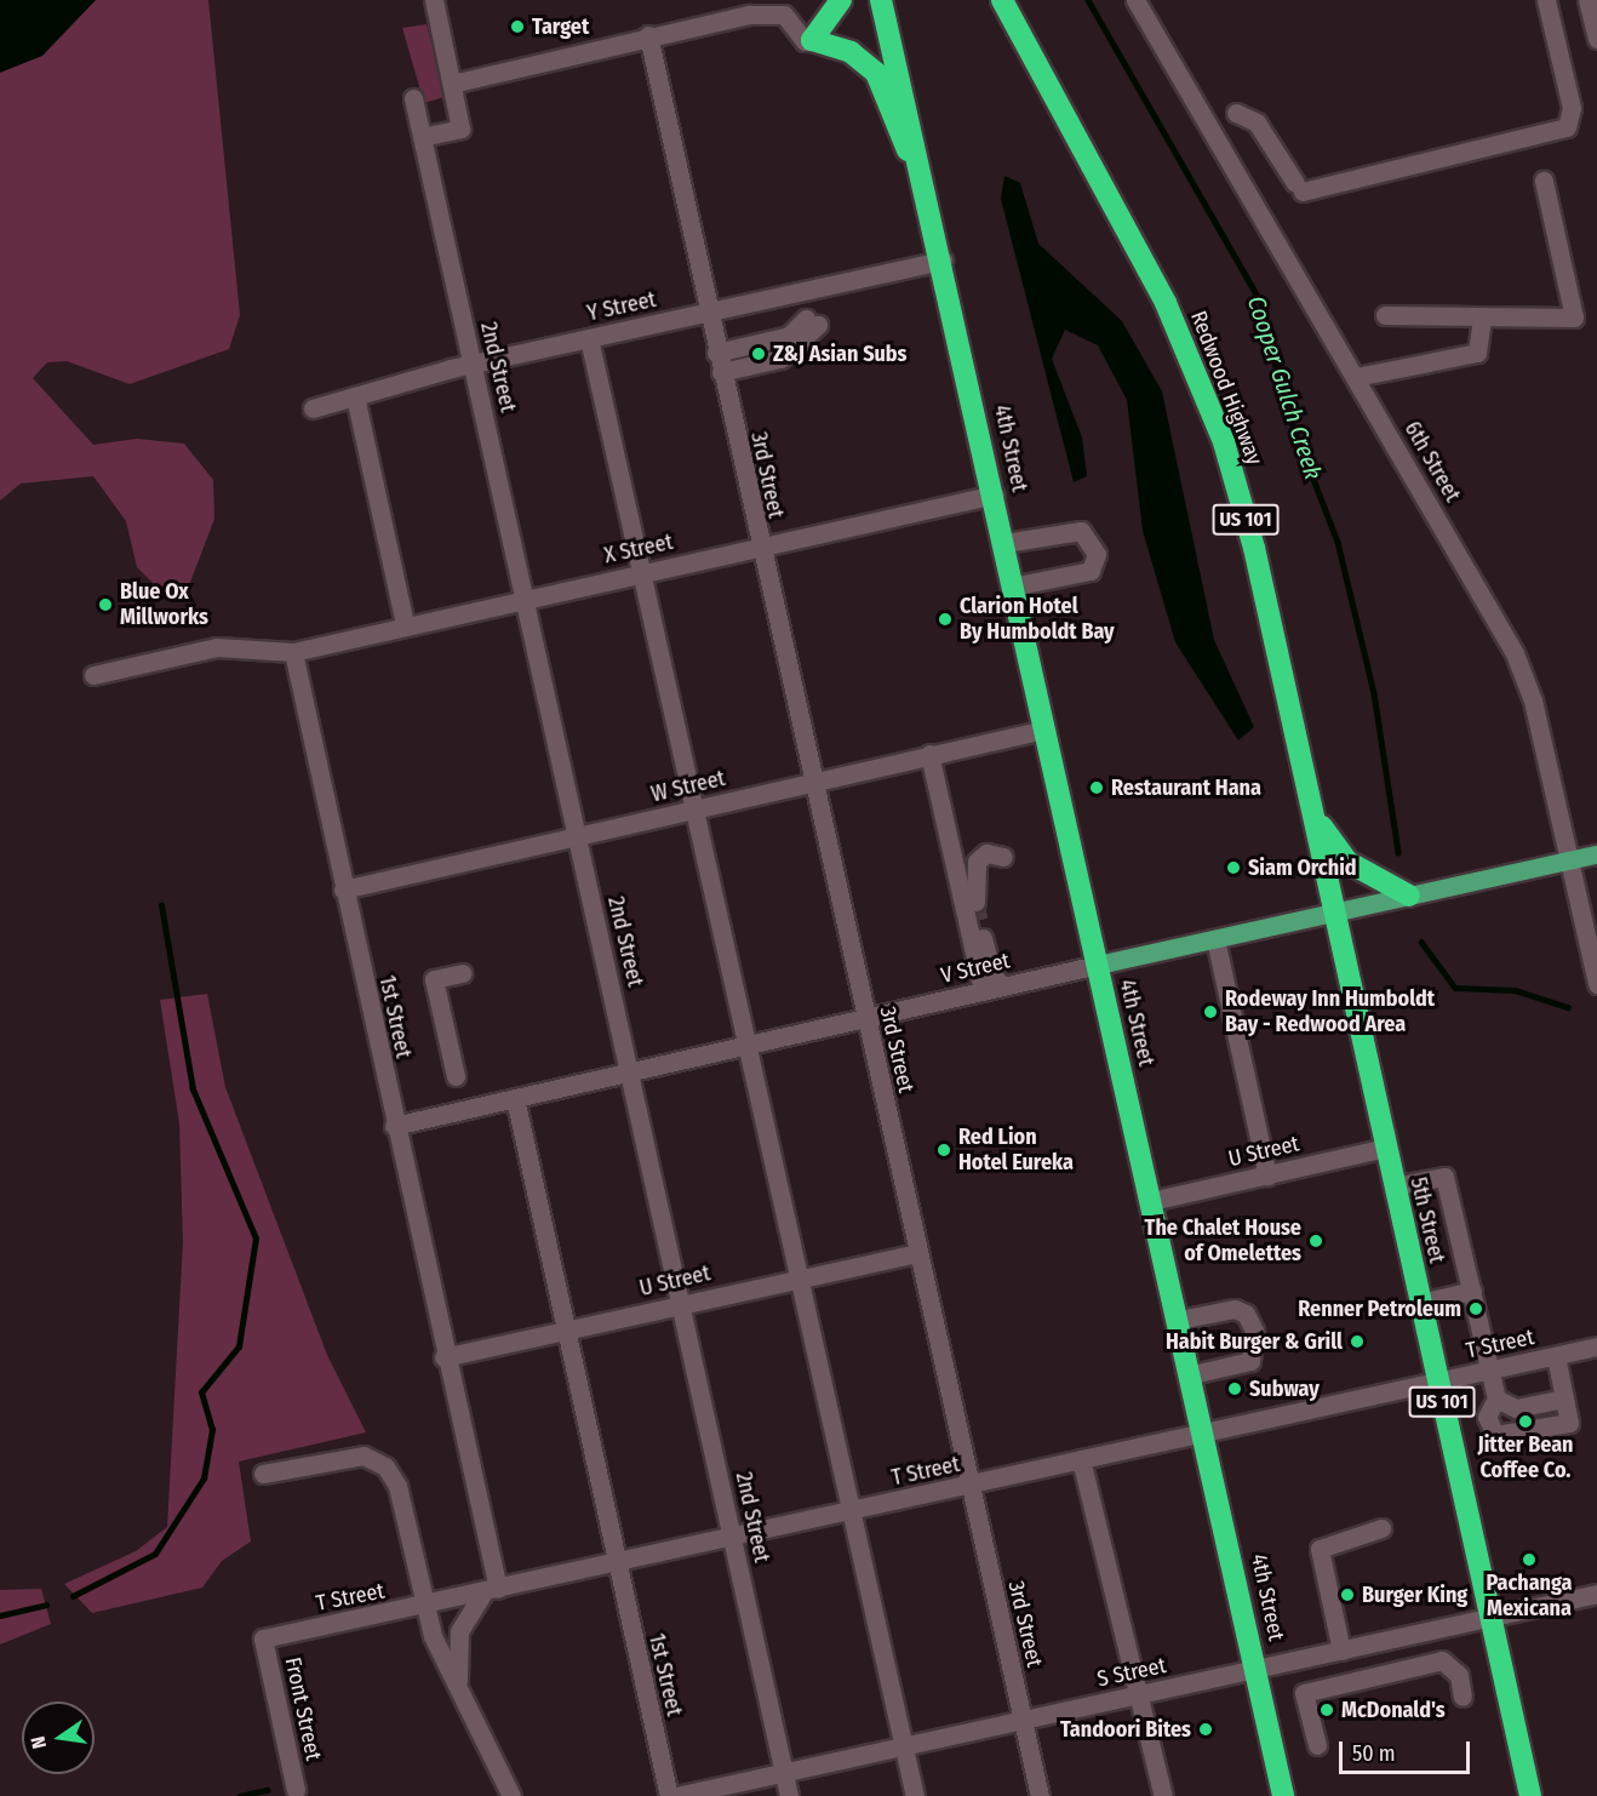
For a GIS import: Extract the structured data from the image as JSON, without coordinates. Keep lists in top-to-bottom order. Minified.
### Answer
{"streets":{"highway":["Redwood Highway","4th Street","US 101","5th Street"],"main road":["V Street"],"street":["Y Street","2nd Street","6th Street","3rd Street","X Street","W Street","1st Street","U Street","T Street","S Street","Front Street"]},"crossings":[["Y Street","2nd Street"],["Y Street","4th Street"],["Y Street","3rd Street"],["2nd Street","X Street"],["2nd Street","W Street"],["2nd Street","V Street"],["2nd Street","U Street"],["2nd Street","T Street"],["2nd Street","S Street"],["Redwood Highway","V Street"],["Redwood Highway","5th Street"],["4th Street","X Street"],["4th Street","W Street"],["4th Street","V Street"],["4th Street","U Street"],["4th Street","T Street"],["4th Street","S Street"],["6th Street","V Street"],["3rd Street","X Street"],["3rd Street","W Street"],["3rd Street","V Street"],["3rd Street","U Street"],["3rd Street","T Street"],["3rd Street","S Street"],["X Street","1st Street"],["W Street","1st Street"],["V Street","1st Street"],["V Street","5th Street"],["1st Street","U Street"],["1st Street","T Street"],["U Street","5th Street"],["5th Street","T Street"],["5th Street","S Street"],["T Street","Front Street"]],"water":["Cooper Gulch Creek"],"places":["Target","Z&J Asian Subs","Blue Ox Millworks","Clarion Hotel By Humboldt Bay","Restaurant Hana","Siam Orchid","Rodeway Inn Humboldt Bay - Redwood Area","Red Lion Hotel Eureka","The Chalet House of Omelettes","Renner Petroleum","Habit Burger & Grill","Subway","Jitter Bean Coffee Co.","Pachanga Mexicana","Burger King","McDonald's","Tandoori Bites"],"scale_bar":"50 m","north":"left"}
